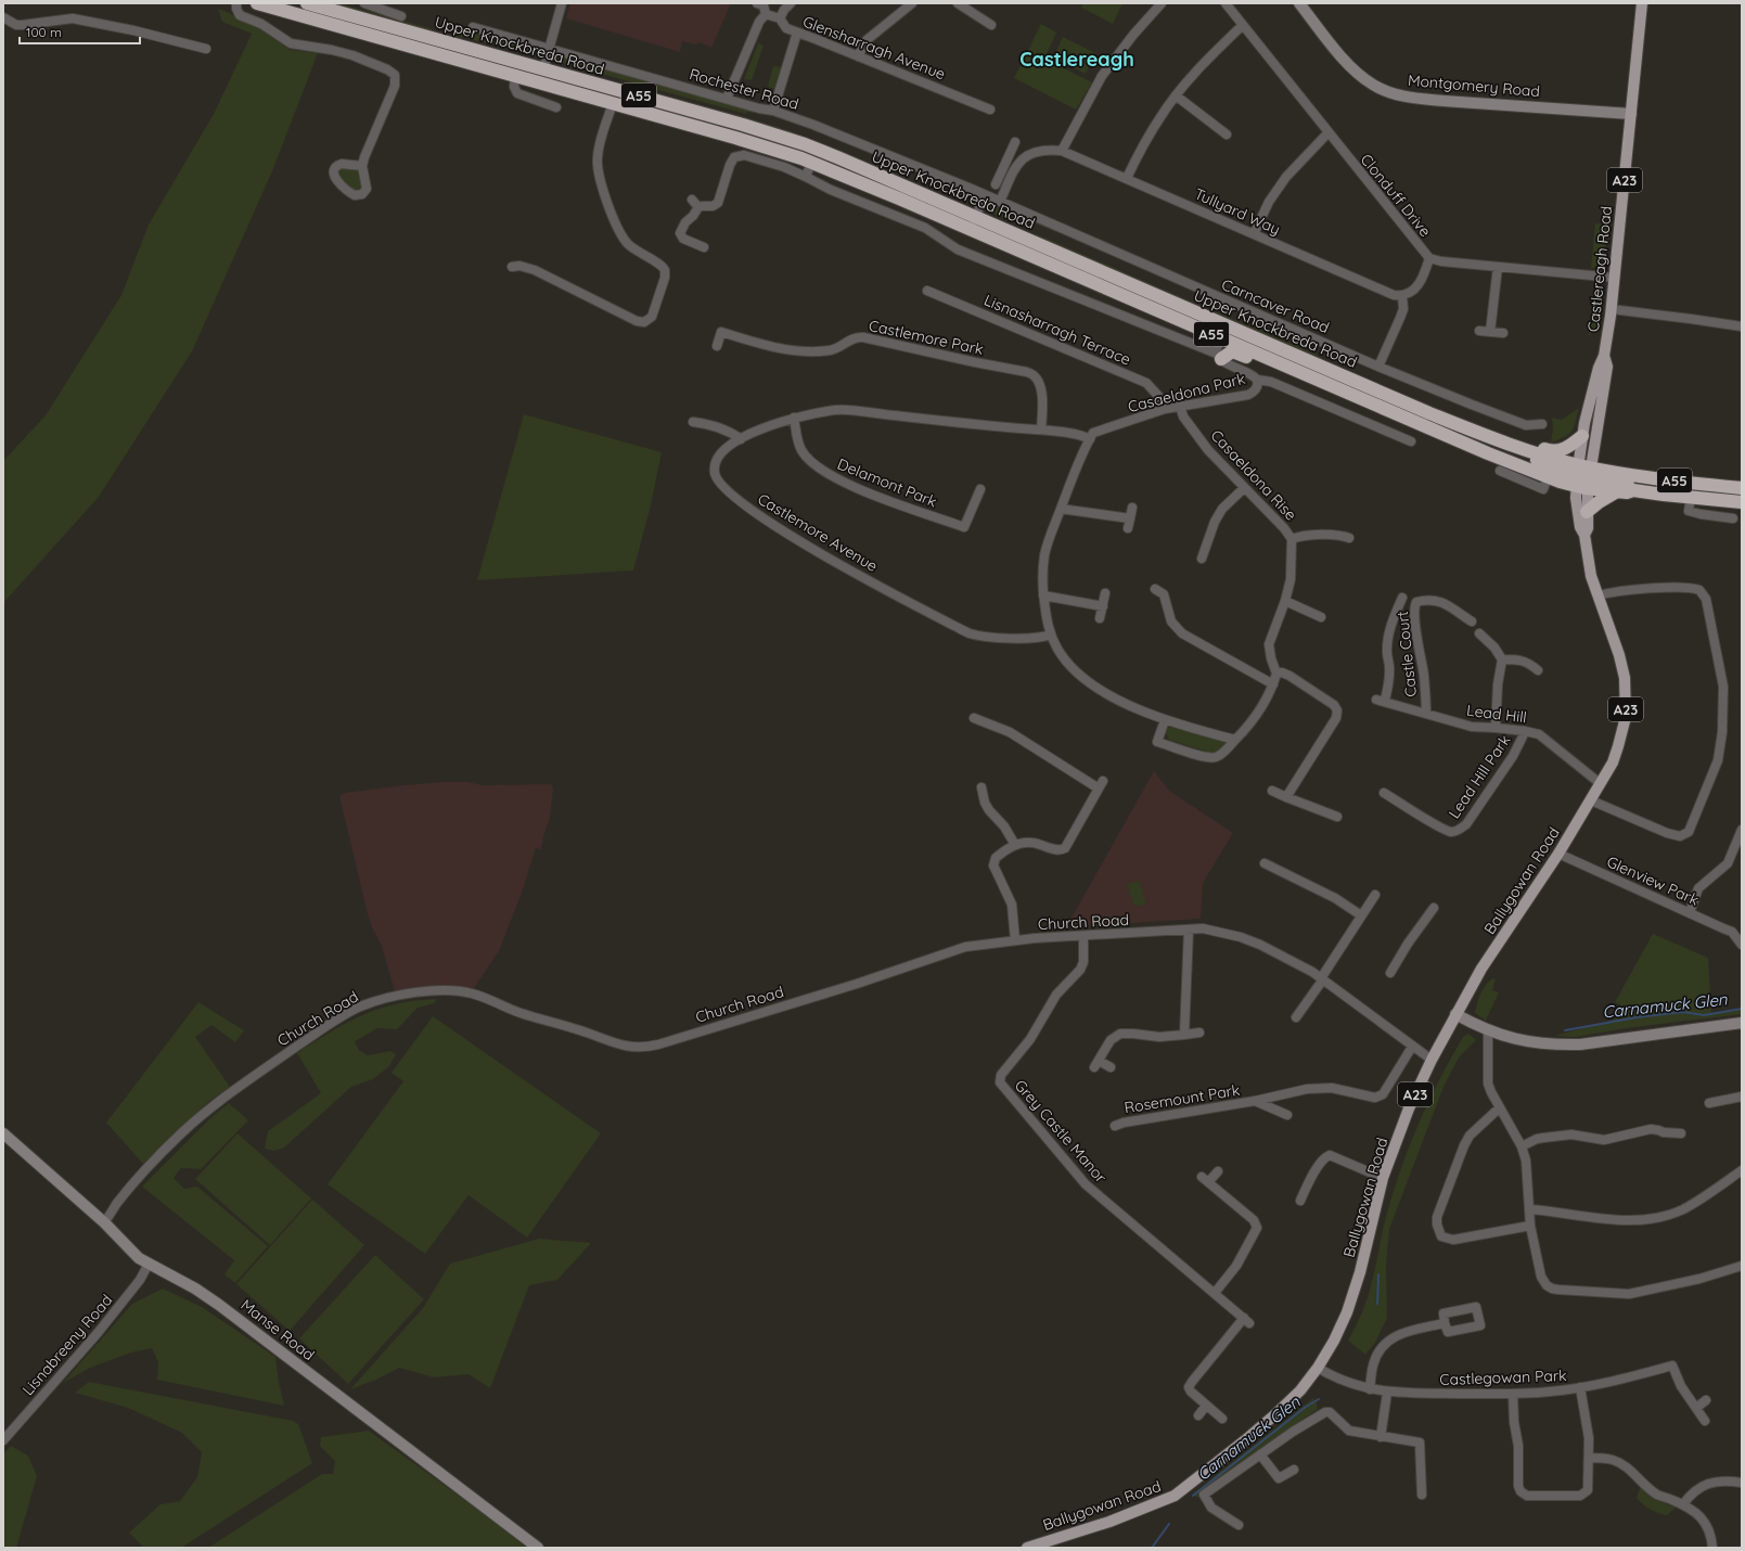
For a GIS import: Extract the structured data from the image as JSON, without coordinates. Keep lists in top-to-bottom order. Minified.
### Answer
{"streets":{"highway":["Upper Knockbreda Road","A55"],"main road":["A23","Castlereagh Road","Ballygowan Road"],"street":["Glensharragh Avenue","Montgomery Road","Rochester Road","Clonduff Drive","Tullyard Way","Carncaver Road","Lisnasharragh Terrace","Castlemore Park","Casaeldona Park","Casaeldona Rise","Delamont Park","Castlemore Avenue","Castle Court","Lead Hill","Lead Hill Park","Glenview Park","Church Road","Rosemount Park","Grey Castle Manor","Manse Road","Lisnabreeny Road","Castlegowan Park"]},"crossings":[["Upper Knockbreda Road","Rochester Road"],["Upper Knockbreda Road","A55"],["Upper Knockbreda Road","Castlereagh Road"],["Upper Knockbreda Road","Ballygowan Road"],["Montgomery Road","Castlereagh Road"],["Rochester Road","Carncaver Road"],["A55","Castlereagh Road"],["A55","Ballygowan Road"],["Clonduff Drive","Castlereagh Road"],["Castlereagh Road","Ballygowan Road"],["Lisnasharragh Terrace","Casaeldona Park"],["Castlemore Park","Castlemore Avenue"],["Casaeldona Park","Casaeldona Rise"],["Casaeldona Park","Castlemore Avenue"],["Delamont Park","Castlemore Avenue"],["Castle Court","Lead Hill"],["Lead Hill","Lead Hill Park"],["Lead Hill","Ballygowan Road"],["Ballygowan Road","Glenview Park"],["Ballygowan Road","Church Road"],["Ballygowan Road","Castlegowan Park"],["Church Road","Rosemount Park"],["Church Road","Grey Castle Manor"],["Church Road","Manse Road"],["Manse Road","Lisnabreeny Road"]],"districts":["Castlereagh"],"water":["Carnamuck Glen"],"scale_bar":"100 m"}
